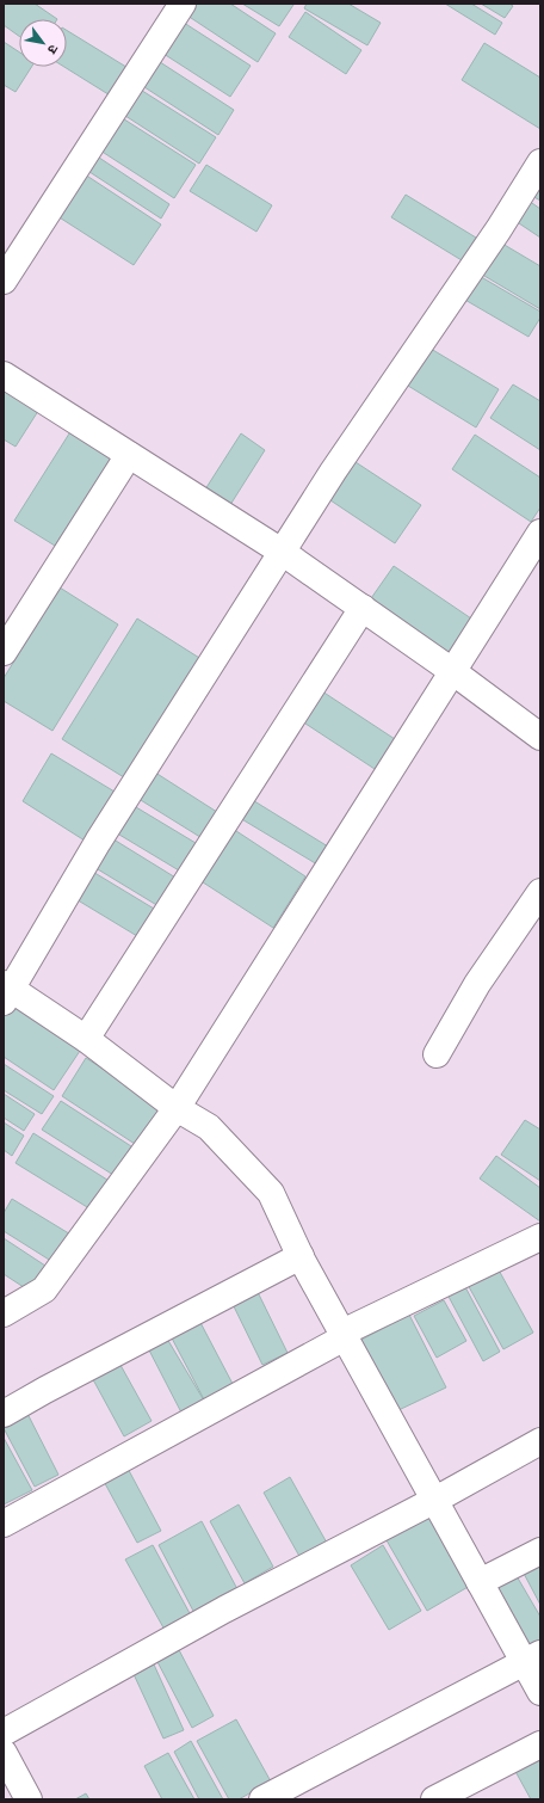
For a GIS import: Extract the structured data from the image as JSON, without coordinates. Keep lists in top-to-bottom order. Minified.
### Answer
{"north":"bottom right"}
